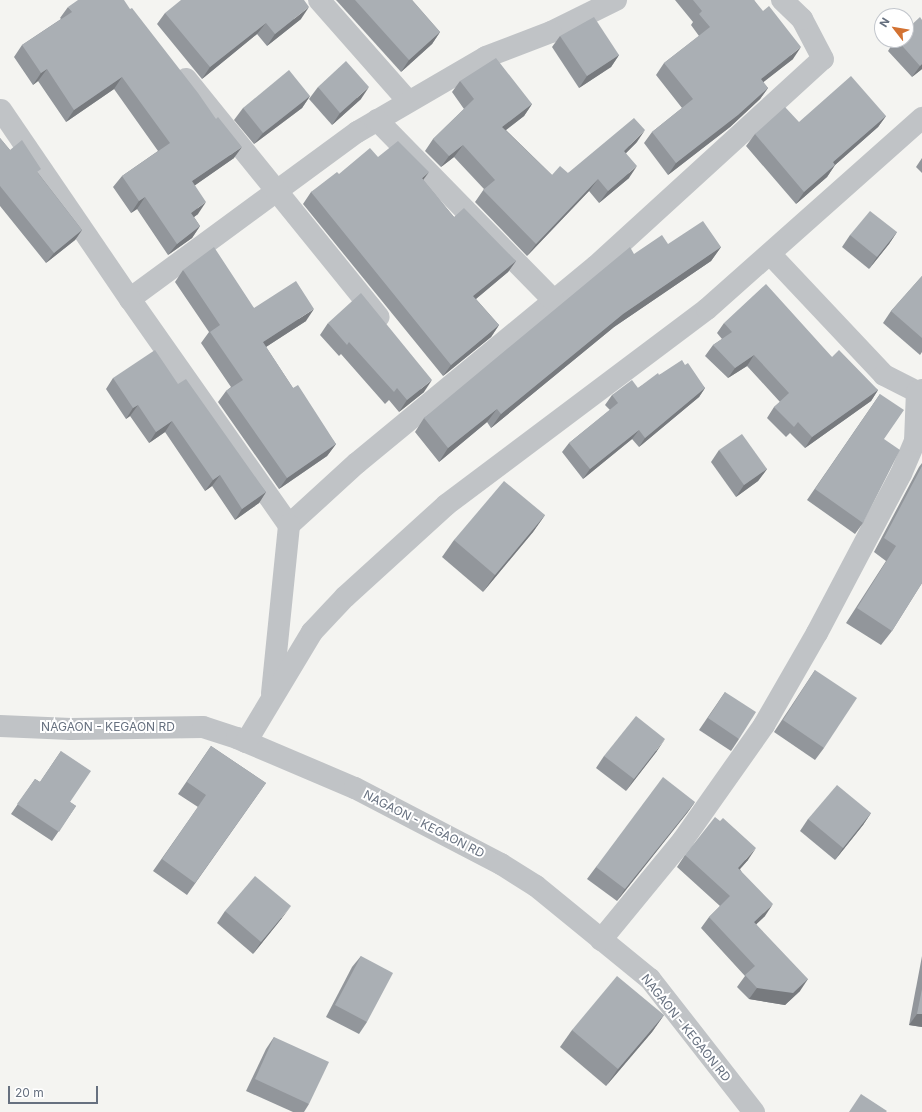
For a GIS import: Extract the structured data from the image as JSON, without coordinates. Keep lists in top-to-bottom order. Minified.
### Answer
{"streets":{"street":["NAGAON - KEGAON RD"]},"scale_bar":"20 m","north":"top left"}
